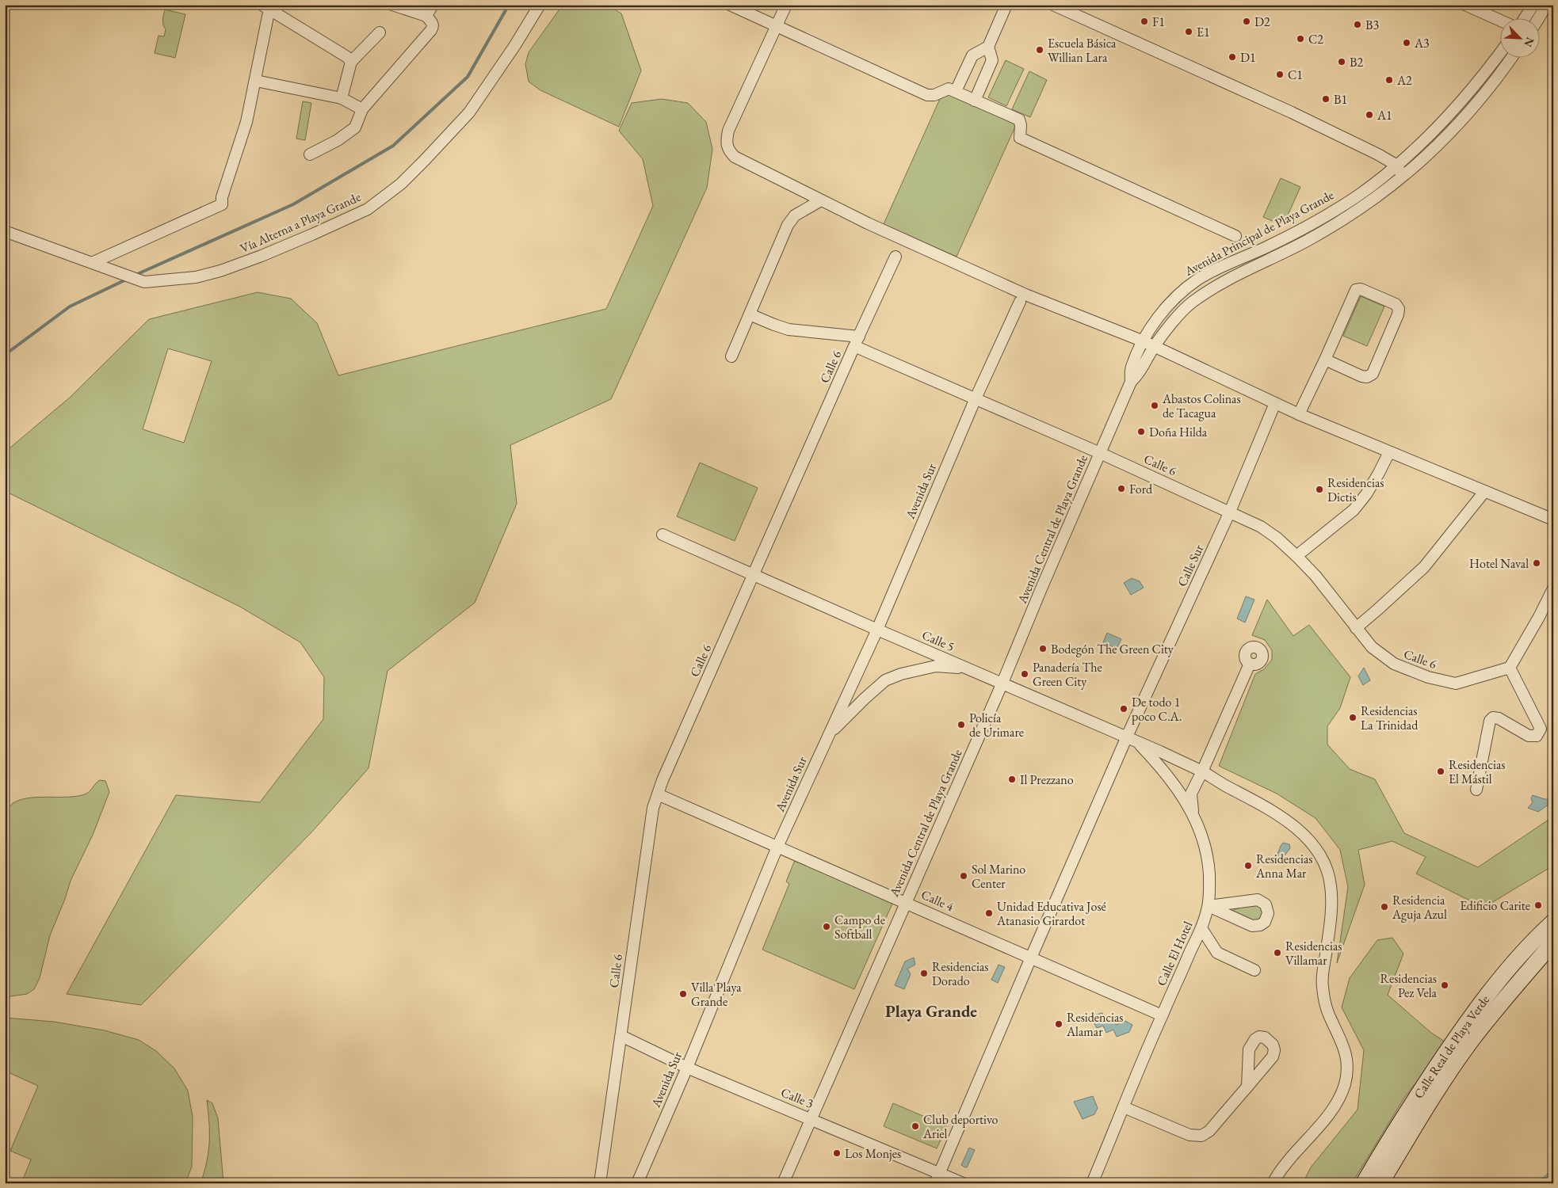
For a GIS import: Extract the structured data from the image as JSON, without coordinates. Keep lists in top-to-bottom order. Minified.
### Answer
{"streets":{"street":["Vía Alterna a Playa Grande","Avenida Principal de Playa Grande","Calle 6","Avenida Sur","Avenida Central de Playa Grande","Calle Sur","Calle 5","Calle 4","Calle El Hotel","Calle Real de Playa Verde","Calle 3"]},"crossings":[["Avenida Principal de Playa Grande","Avenida Central de Playa Grande"],["Calle 6","Avenida Sur"],["Calle 6","Avenida Central de Playa Grande"],["Calle 6","Calle Sur"],["Calle 6","Calle 5"],["Calle 6","Calle 4"],["Calle 6","Calle 3"],["Avenida Sur","Calle 5"],["Avenida Sur","Calle 4"],["Avenida Sur","Calle 3"],["Avenida Central de Playa Grande","Calle 5"],["Avenida Central de Playa Grande","Calle 4"],["Avenida Central de Playa Grande","Calle 3"],["Calle Sur","Calle 5"],["Calle Sur","Calle 4"],["Calle Sur","Calle El Hotel"],["Calle Sur","Calle 3"],["Calle 5","Calle El Hotel"],["Calle 4","Calle El Hotel"]],"districts":["Playa Grande"],"places":["F1","D2","B3","E1","C2","A3","Escuela Básica Willian Lara","D1","B2","C1","A2","B1","A1","Abastos Colinas de Tacagua","Doña Hilda","Ford","Residencias Dictis","Hotel Naval","Bodegón The Green City","Panadería The Green City","De todo 1 poco C.A.","Residencias La Trinidad","Policía de Urimare","Residencias El Mástil","Il Prezzano","Residencias Anna Mar","Sol Marino Center","Edificio Carite","Residencia Aguja Azul","Unidad Educativa José Atanasio Girardot","Campo de Softball","Residencias Villamar","Residencias Dorado","Residencias Pez Vela","Villa Playa Grande","Residencias Alamar","Club deportivo Ariel","Los Monjes"],"north":"bottom right"}
